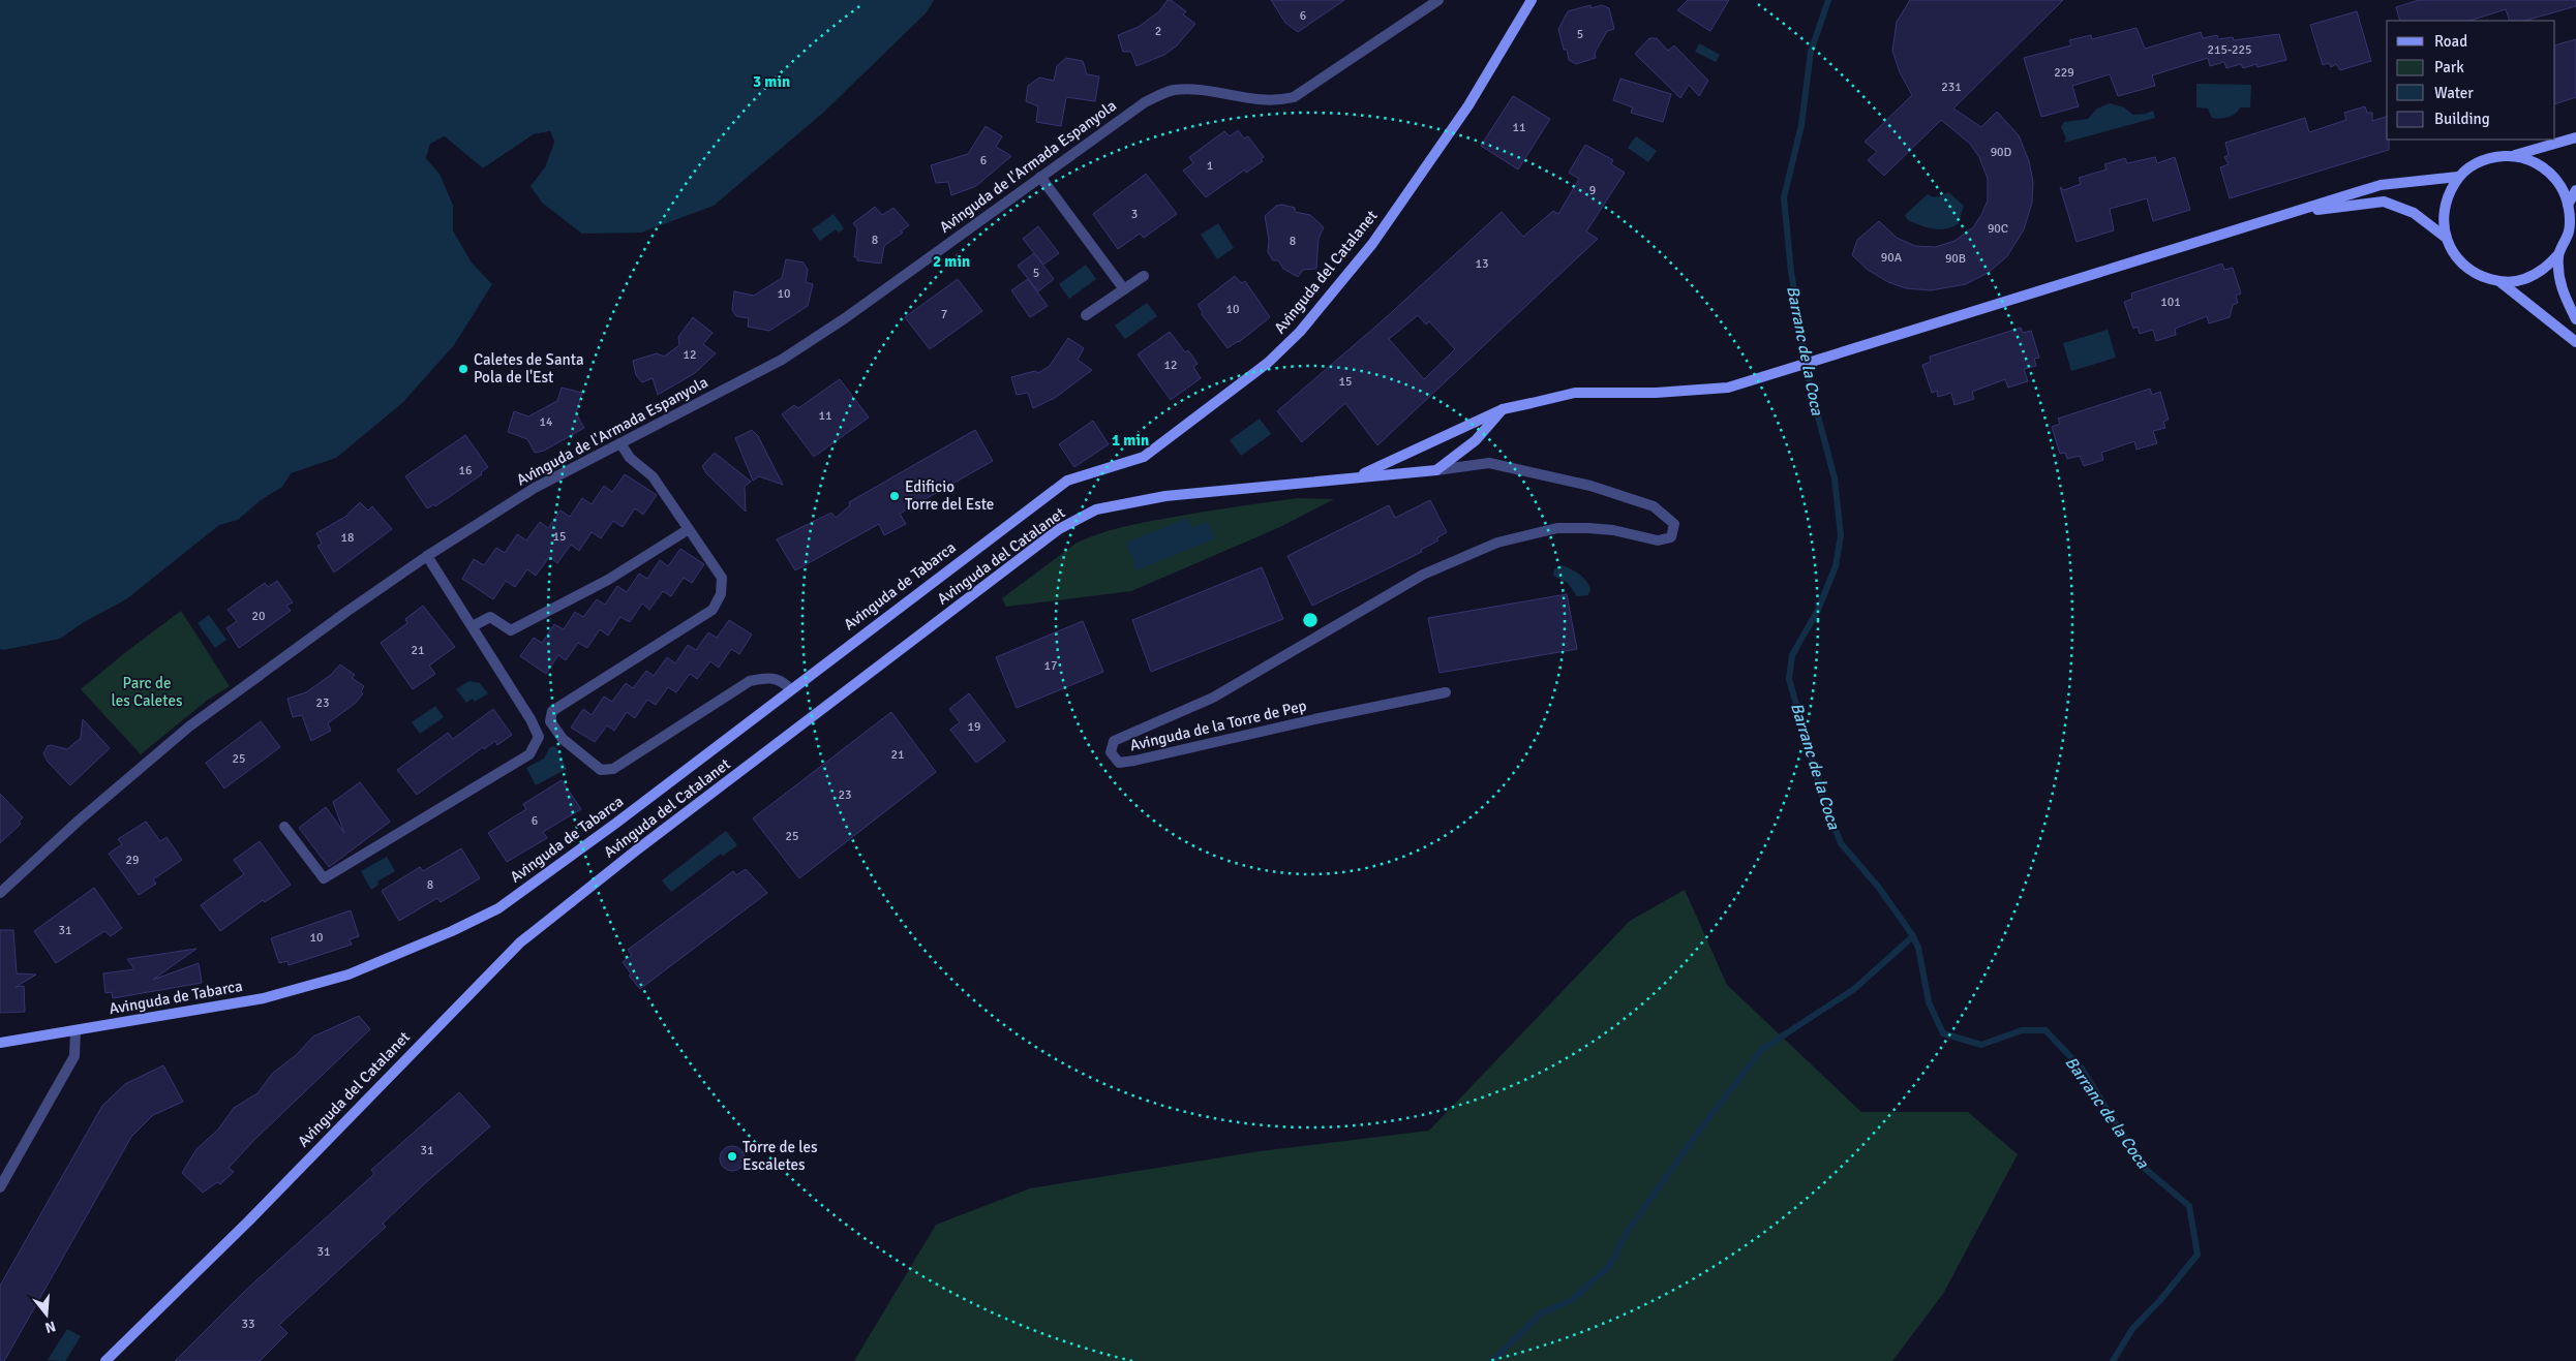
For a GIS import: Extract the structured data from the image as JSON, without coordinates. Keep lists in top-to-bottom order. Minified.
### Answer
{"streets":{"main road":["Avinguda del Catalanet","Avinguda de Tabarca"],"street":["Avinguda de l'Armada Espanyola","Avinguda de la Torre de Pep"]},"crossings":[["Avinguda del Catalanet","Avinguda de Tabarca"],["Avinguda del Catalanet","Avinguda de la Torre de Pep"]],"water":["Barranc de la Coca"],"parks":["Parc de les Caletes"],"places":["Caletes de Santa Pola de l'Est","Edificio Torre del Este","Torre de les Escaletes"],"house_numbers":["6","2","5","215-225","229","231","11","90D","6","1","9","3","90C","8","8","90A","90B","13","5","10","101","10","7","12","12","15","11","14","16","15","18","20","21","17","23","19","21","25","23","6","25","29","8","31","10","31","31","33"],"legend":["Road","Park","Water","Building"],"north":"bottom","rings":["3 min","2 min","1 min"]}
